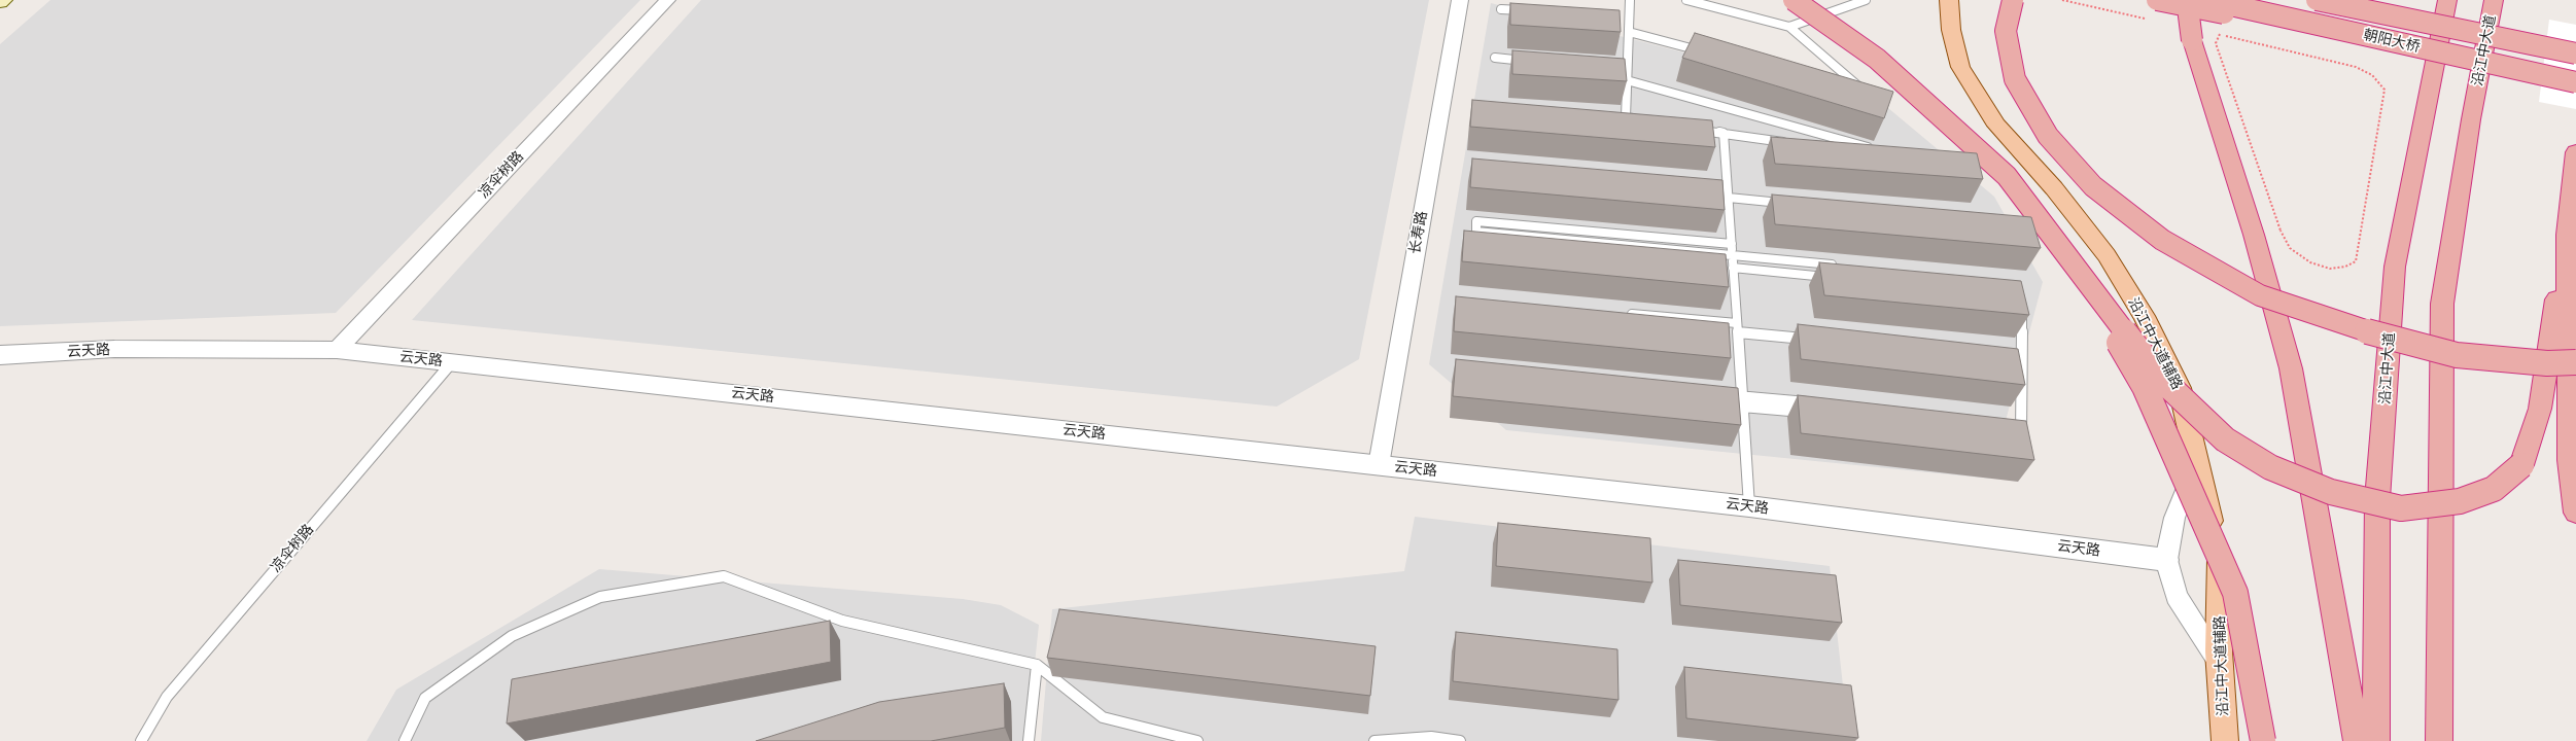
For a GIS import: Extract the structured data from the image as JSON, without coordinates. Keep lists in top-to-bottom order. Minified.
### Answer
{"streets":{"highway":["朝阳大桥","沿江中大道"],"main road":["沿江中大道辅路"],"street":["凉伞树路","长寿路","云天路"]},"crossings":[["凉伞树路","云天路"],["长寿路","云天路"]]}
